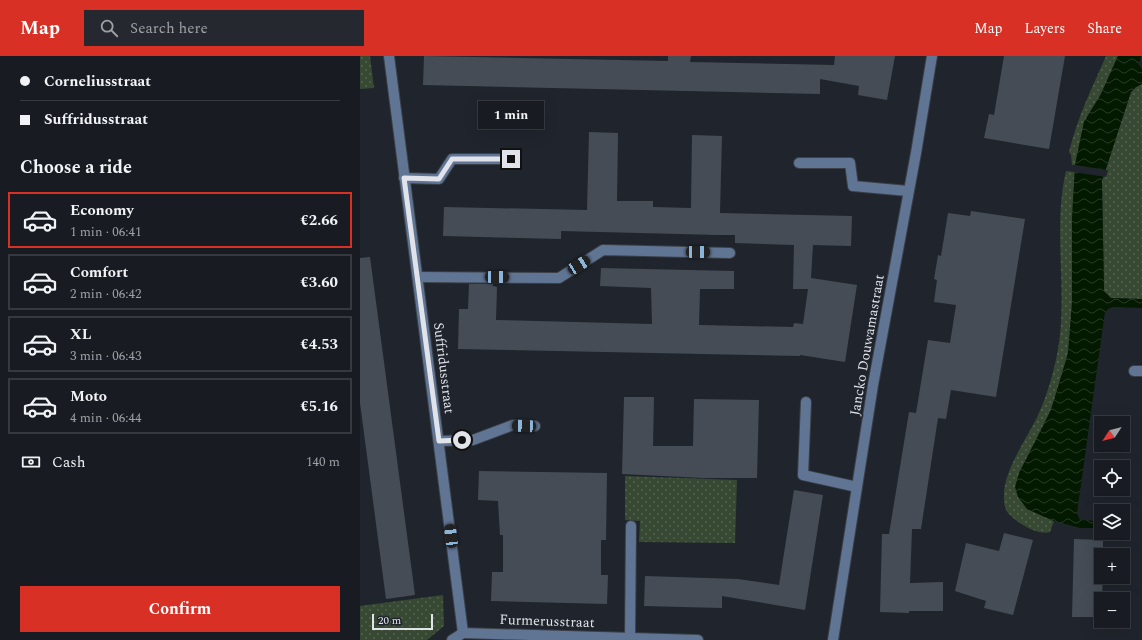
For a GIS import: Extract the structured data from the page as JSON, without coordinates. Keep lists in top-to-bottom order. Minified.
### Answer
{"streets":{"street":["Jancko Douwamastraat","Suffridusstraat","Furmerusstraat"]},"crossings":[["Suffridusstraat","Furmerusstraat"]],"scale_bar":"20 m","north":"bottom left","page":{"header":"Map","search":"Search here","nav":["Map","Layers","Share"],"banner":["Corneliusstraat","Suffridusstraat"],"bubble":"1 min","heading":"Choose a ride","list":[{"name":"Economy","note":"1 min · 06:41","value":"€2.66"},{"name":"Comfort","note":"2 min · 06:42","value":"€3.60"},{"name":"XL","note":"3 min · 06:43","value":"€4.53"},{"name":"Moto","note":"4 min · 06:44","value":"€5.16"}],"map_buttons":["+","−"],"pay":["Cash","140 m"],"buttons":"Confirm","scale":"20 m"}}
